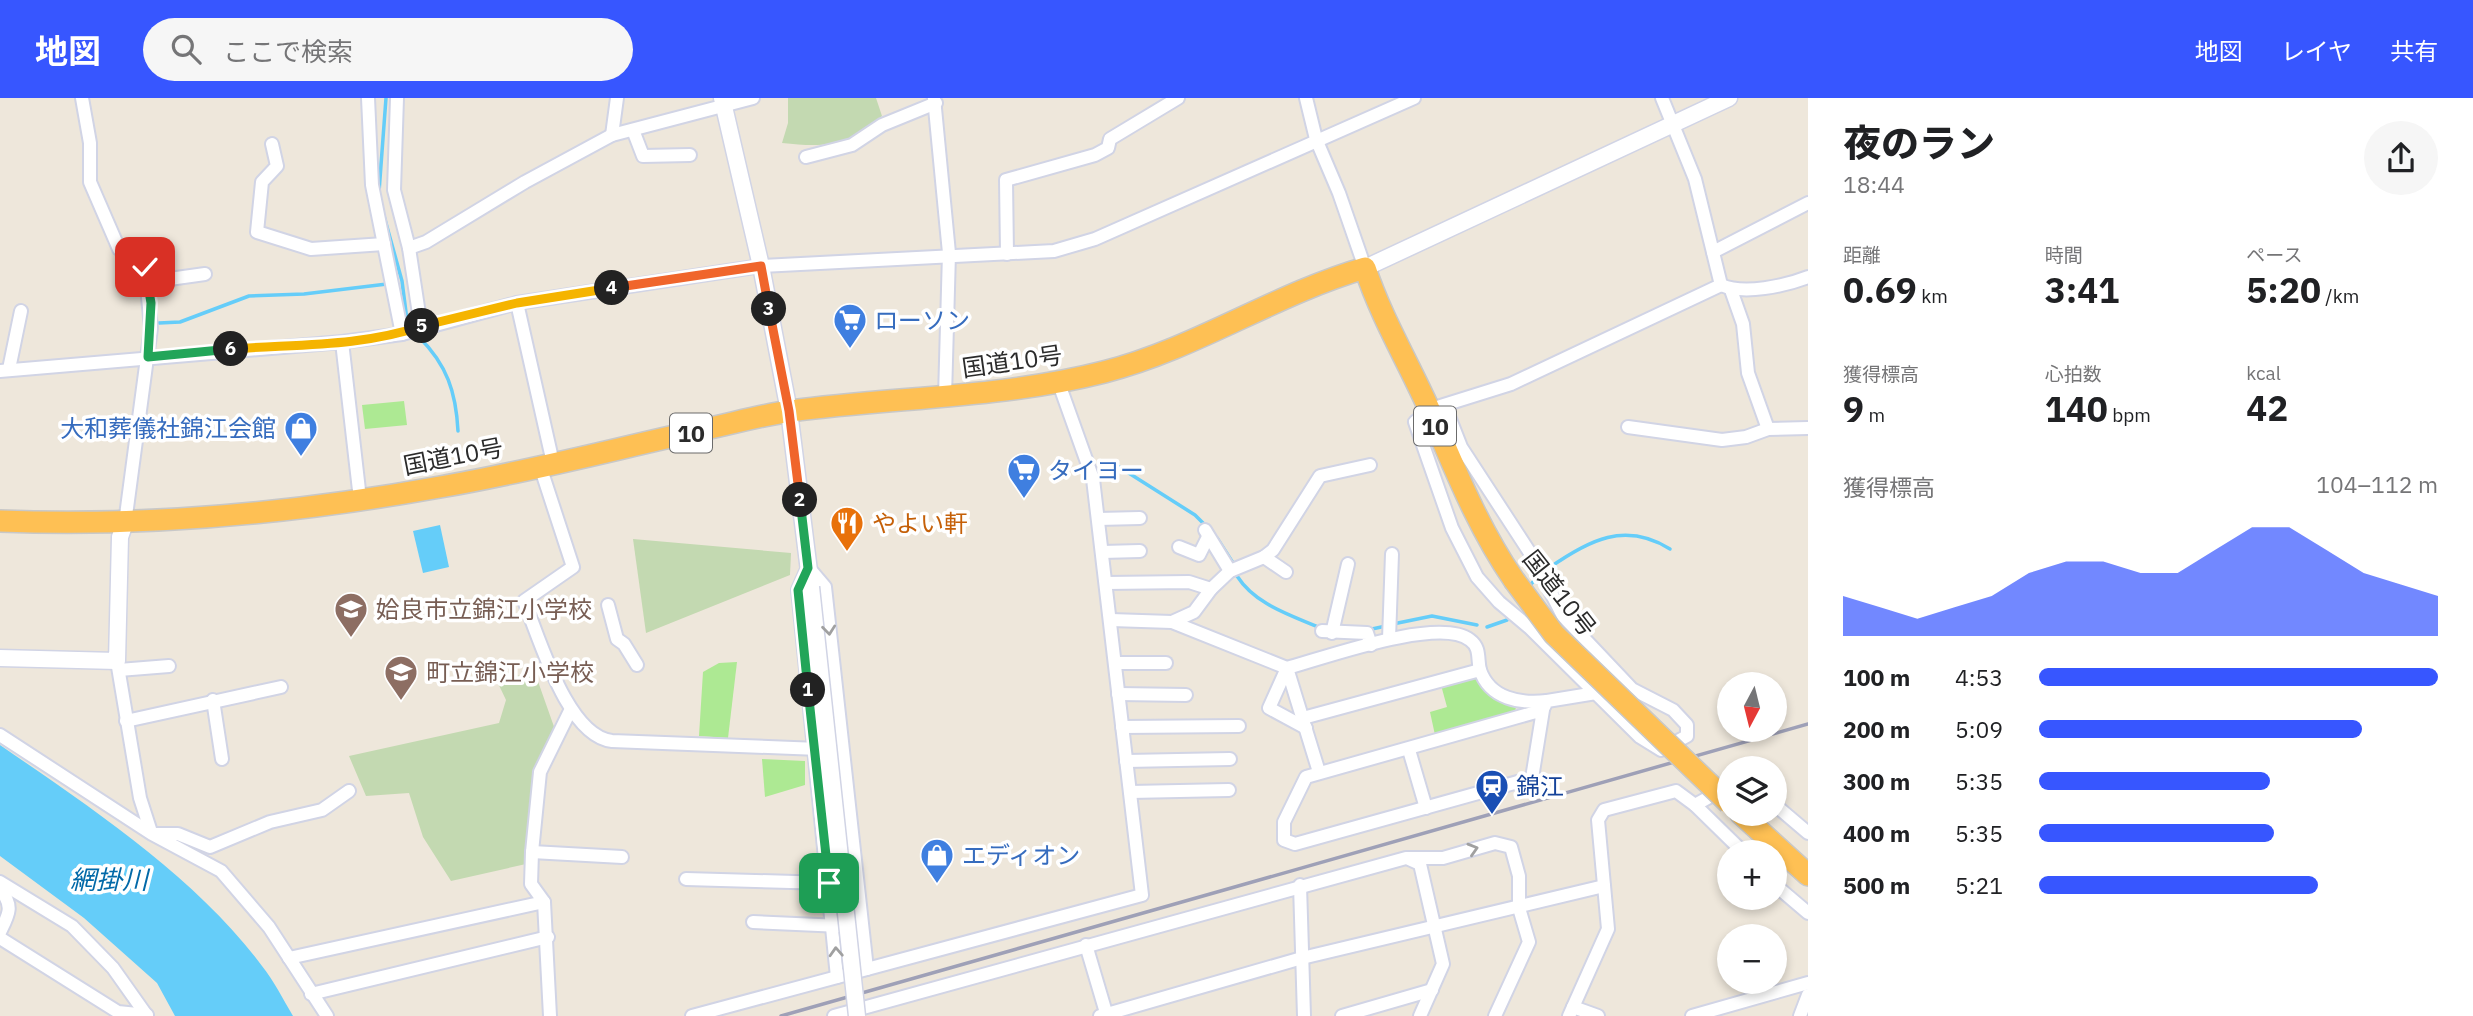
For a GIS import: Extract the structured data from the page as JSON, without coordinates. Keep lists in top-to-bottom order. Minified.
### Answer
{"streets":{"highway":["国道10号","10"]},"water":["網掛川"],"places":{"supermarket":["ローソン","タイヨー"],"shop":["大和葬儀社錦江会館","エディオン"],"restaurant":["やよい軒"],"school or university":["姶良市立錦江小学校","町立錦江小学校"],"station":["錦江"]},"north":"bottom","page":{"header":"地図","search":"ここで検索","nav":["地図","レイヤ","共有"],"heading":["夜のラン","18:44"],"stats":[["距離","0.69 km"],["時間","3:41"],["ペース","5:20 /km"],["獲得標高","9 m"],["心拍数","140 bpm"],["kcal","42"]],"pins":["4","3","5","6","2","1"],"chart":["獲得標高","104–112 m"],"list":[{"name":"100 m","note":"4:53"},{"name":"200 m","note":"5:09"},{"name":"300 m","note":"5:35"},{"name":"400 m","note":"5:35"},{"name":"500 m","note":"5:21"}],"map_buttons":["+","−"]}}
